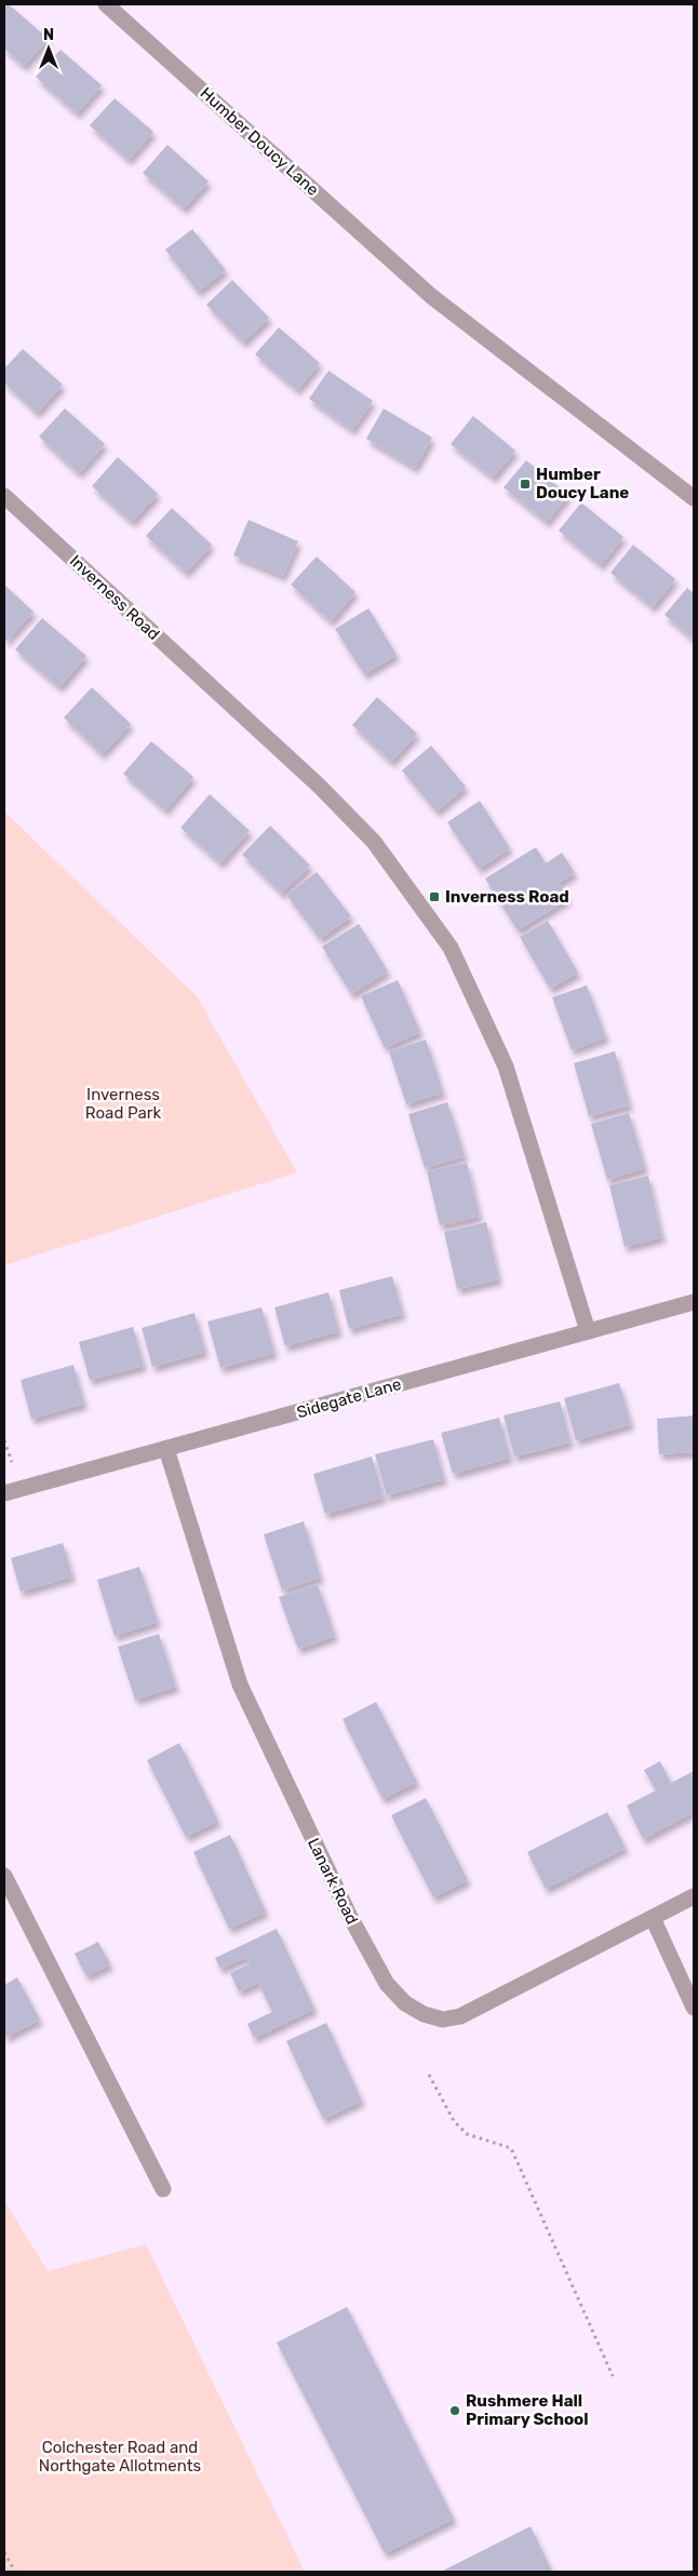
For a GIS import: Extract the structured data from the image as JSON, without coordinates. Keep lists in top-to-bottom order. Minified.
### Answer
{"streets":{"street":["Humber Doucy Lane","Inverness Road","Sidegate Lane","Lanark Road"]},"crossings":[["Inverness Road","Sidegate Lane"],["Sidegate Lane","Lanark Road"]],"parks":["Inverness Road Park","Colchester Road and Northgate Allotments"],"places":{"transit":["Humber Doucy Lane","Inverness Road"],"other":["Rushmere Hall Primary School"]},"north":"top"}
